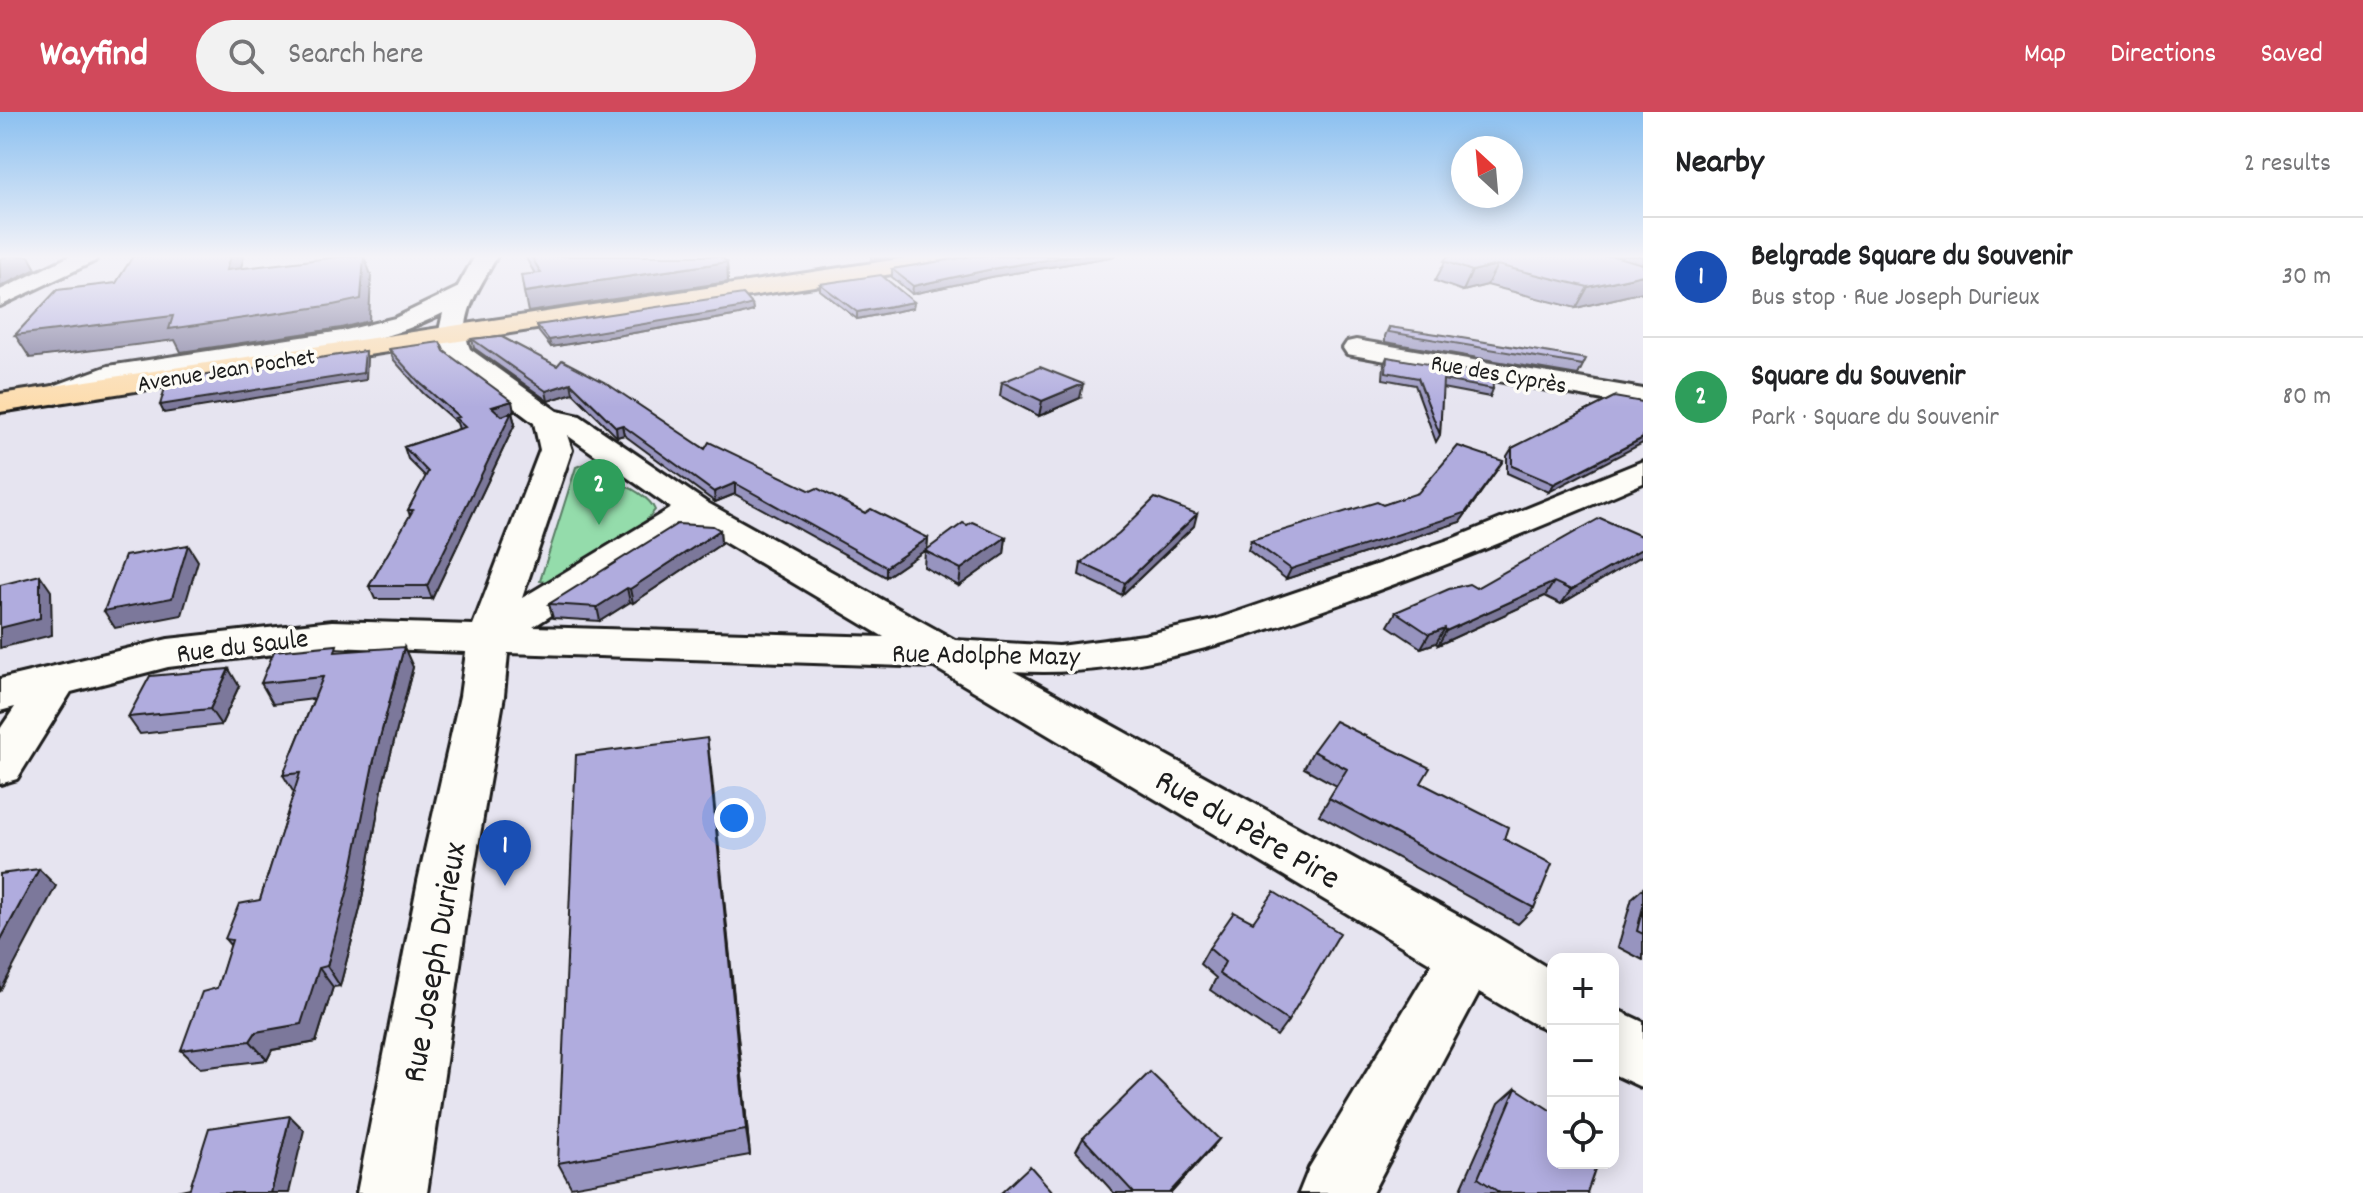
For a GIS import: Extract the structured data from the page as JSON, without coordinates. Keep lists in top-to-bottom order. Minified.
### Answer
{"streets":{"main road":["Avenue Jean Pochet"],"street":["Rue des Cyprès","Rue du Saule","Rue Adolphe Mazy","Rue du Père Pire","Rue Joseph Durieux"]},"crossings":[["Rue du Saule","Rue Adolphe Mazy"],["Rue du Saule","Rue Joseph Durieux"],["Rue Adolphe Mazy","Rue du Père Pire"],["Rue Adolphe Mazy","Rue Joseph Durieux"]],"north":"top left","page":{"header":"Wayfind","search":"Search here","nav":["Map","Directions","Saved"],"heading":["Nearby","2 results"],"list":[{"mark":"1","name":"Belgrade Square du Souvenir","note":"Bus stop · Rue Joseph Durieux","value":"30 m"},{"mark":"2","name":"Square du Souvenir","note":"Park · Square du Souvenir","value":"80 m"}],"pins":["2","1"],"map_buttons":["+","−"]}}
